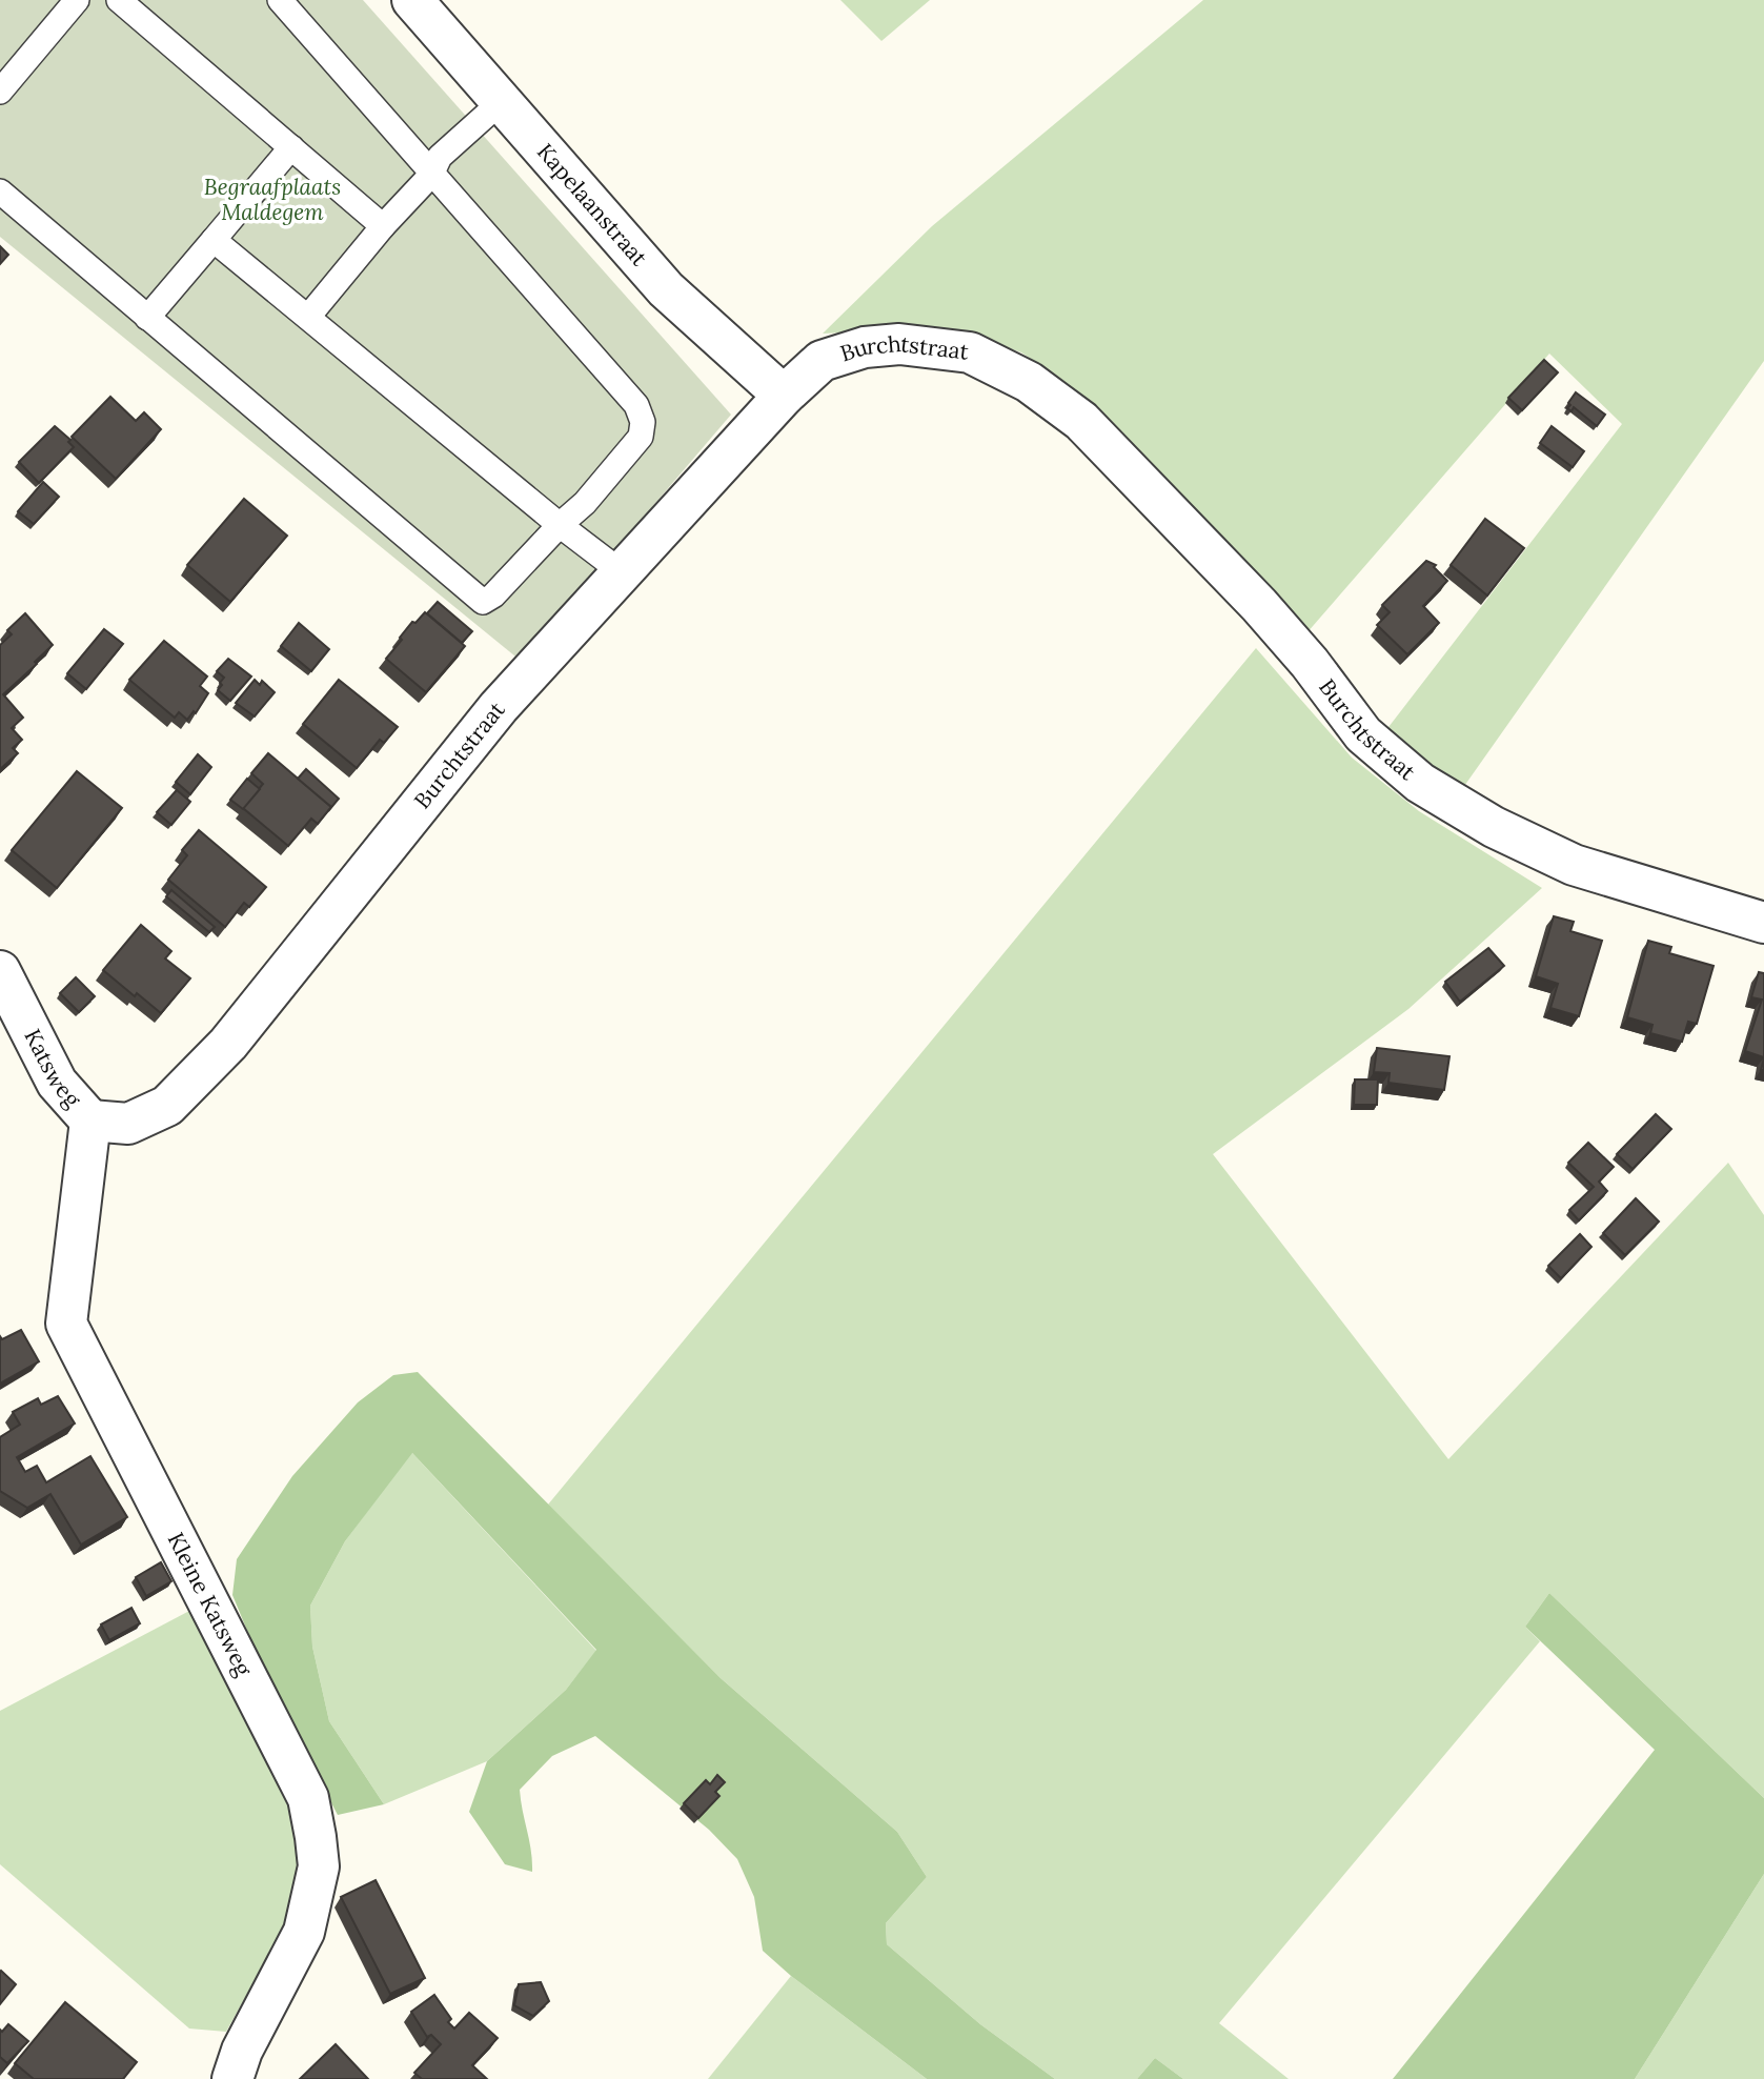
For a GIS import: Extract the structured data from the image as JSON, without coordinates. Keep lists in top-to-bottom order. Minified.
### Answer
{"streets":{"street":["Kapelaanstraat","Burchtstraat","Katsweg","Kleine Katsweg"]},"crossings":[["Kapelaanstraat","Burchtstraat"],["Burchtstraat","Katsweg"],["Burchtstraat","Kleine Katsweg"],["Katsweg","Kleine Katsweg"]],"parks":["Begraafplaats Maldegem"]}
